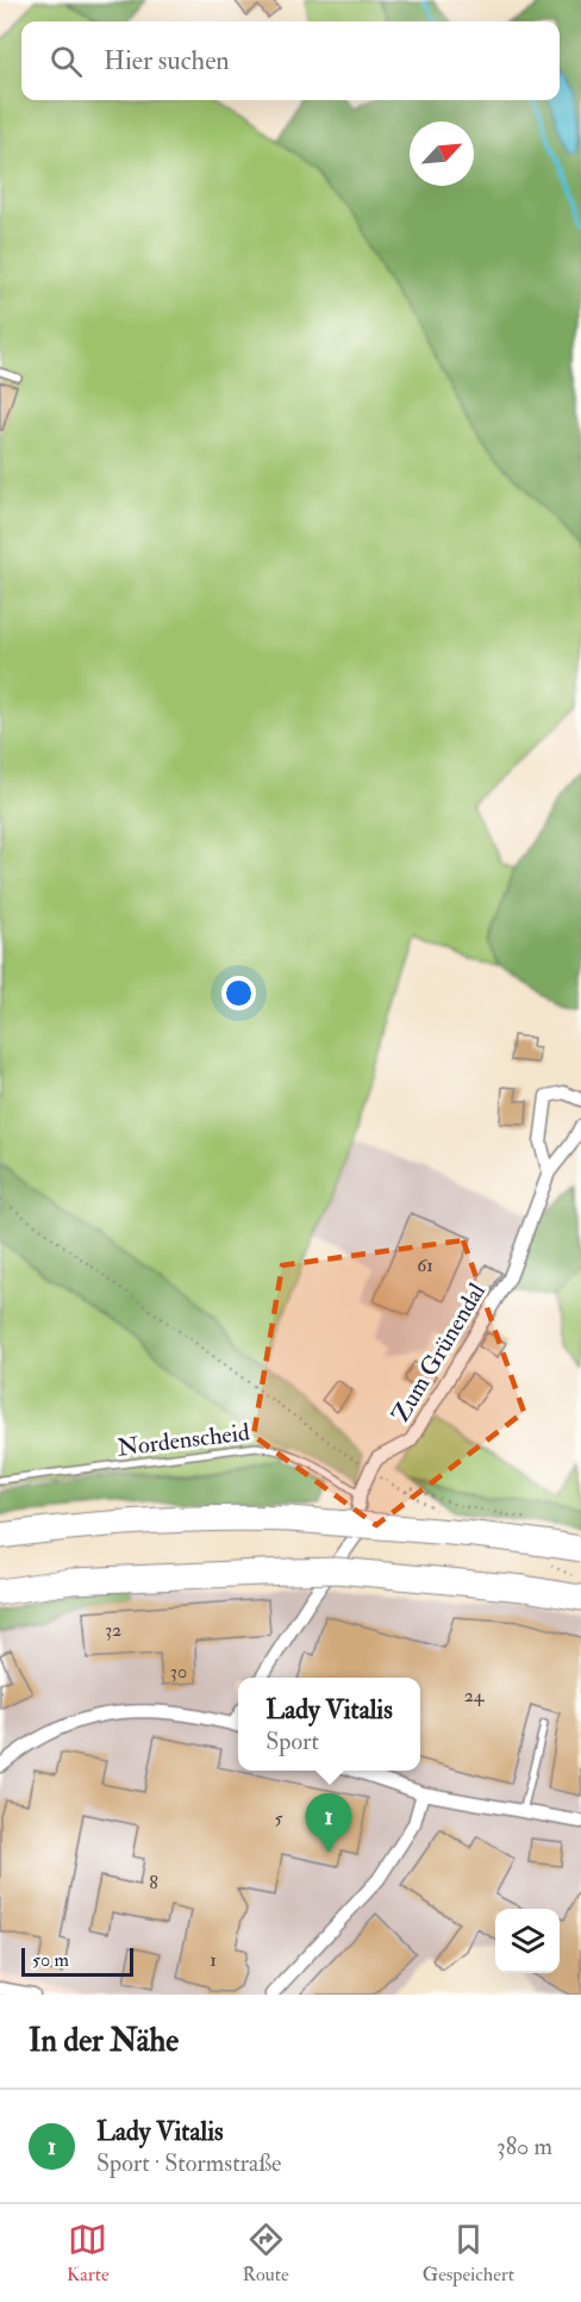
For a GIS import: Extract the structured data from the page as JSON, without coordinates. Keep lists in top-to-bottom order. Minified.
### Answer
{"streets":{"street":["Zum Grünendal"],"lane":["Nordenscheid"]},"crossings":[["Zum Grünendal","Nordenscheid"]],"house_numbers":["61","32","30","24","5","8","1"],"scale_bar":"50 m","north":"top right","page":{"search":"Hier suchen","popup":["Lady Vitalis","Sport"],"pins":"1","scale":"50 m","heading":"In der Nähe","list":[{"mark":"1","name":"Lady Vitalis","note":"Sport · Stormstraße","value":"380 m"}],"nav":["Karte","Route","Gespeichert"]}}
